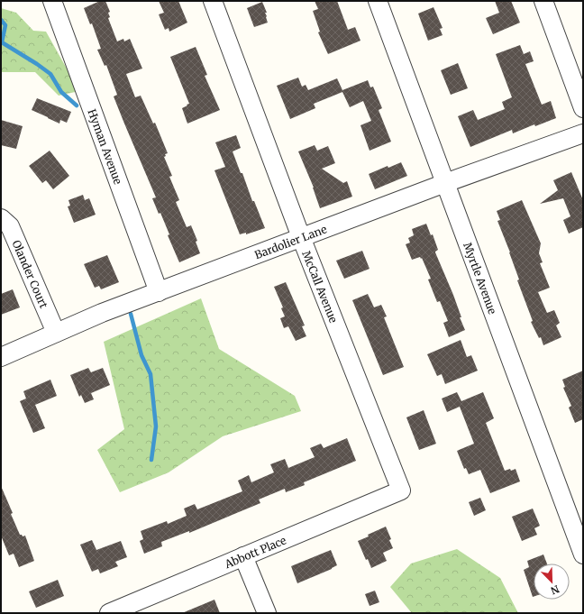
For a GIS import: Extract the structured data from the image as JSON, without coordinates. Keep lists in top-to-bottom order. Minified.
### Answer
{"streets":{"street":["Hyman Avenue","Bardolier Lane","Olander Court","Myrtle Avenue","McCall Avenue","Abbott Place"]},"crossings":[["Hyman Avenue","Bardolier Lane"],["Bardolier Lane","Olander Court"],["Bardolier Lane","Myrtle Avenue"],["Bardolier Lane","McCall Avenue"],["McCall Avenue","Abbott Place"]],"north":"bottom right"}
